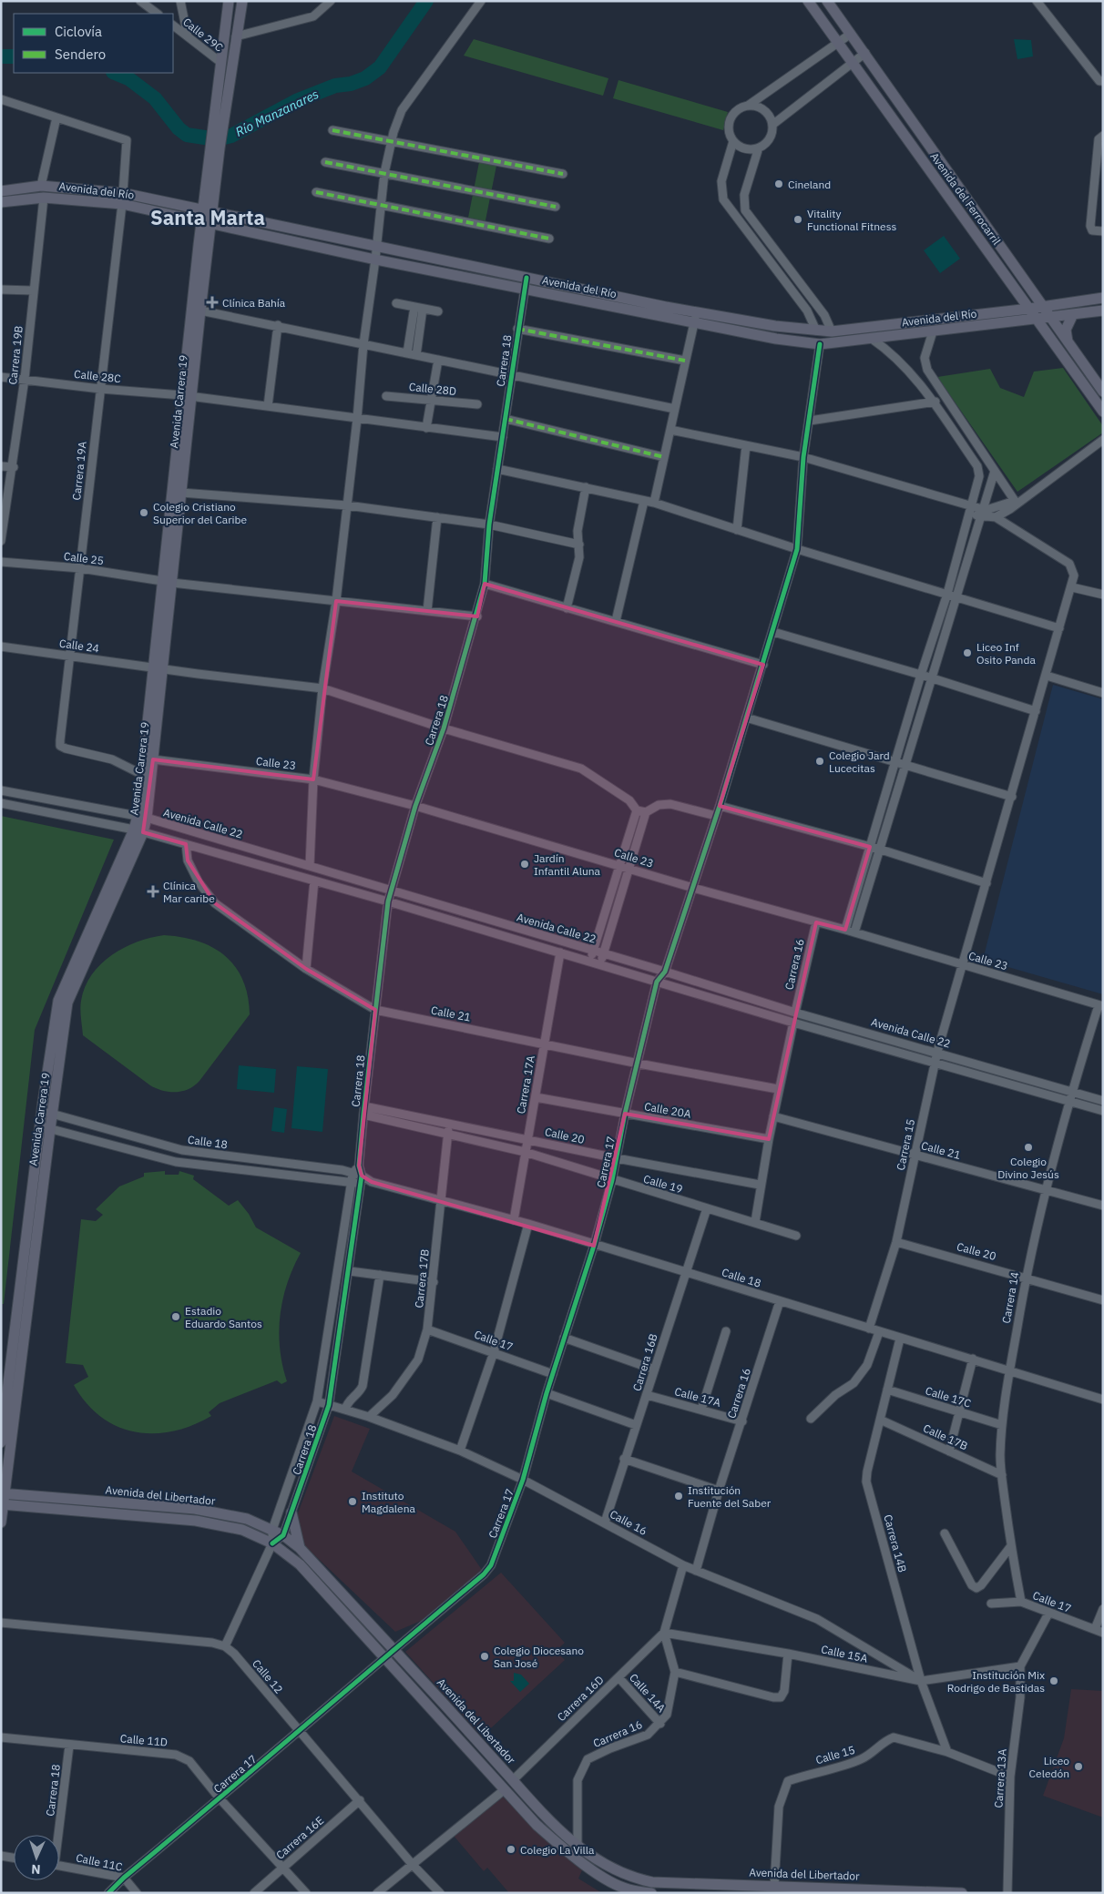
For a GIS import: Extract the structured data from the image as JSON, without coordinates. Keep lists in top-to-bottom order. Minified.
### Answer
{"streets":{"main road":["Avenida del Río","Avenida del Ferrocarril","Avenida Carrera 19","Avenida del Libertador"],"street":["Calle 29C","Carrera 19B","Carrera 18","Calle 28C","Calle 28D","Carrera 19A","Calle 25","Calle 24","Calle 23","Avenida Calle 22","Carrera 16","Calle 21","Carrera 17A","Calle 20A","Calle 20","Calle 18","Carrera 15","Carrera 17","Calle 19","Carrera 17B","Carrera 14","Calle 17","Carrera 16B","Calle 17A","Calle 17C","Calle 17B","Calle 16","Carrera 14B","Calle 15A","Calle 12","Calle 14A","Carrera 16D","Calle 11D","Calle 15","Carrera 13A","Carrera 16E","Calle 11C"]},"crossings":[["Calle 29C","Avenida Carrera 19"],["Avenida del Río","Avenida del Ferrocarril"],["Avenida del Río","Carrera 19B"],["Avenida del Río","Carrera 18"],["Avenida del Río","Avenida Carrera 19"],["Avenida del Río","Carrera 19A"],["Carrera 19B","Calle 28C"],["Carrera 18","Calle 28C"],["Carrera 18","Calle 25"],["Carrera 18","Calle 24"],["Carrera 18","Calle 23"],["Carrera 18","Avenida Calle 22"],["Carrera 18","Calle 21"],["Carrera 18","Calle 20"],["Carrera 18","Calle 18"],["Carrera 18","Avenida del Libertador"],["Carrera 18","Calle 16"],["Carrera 18","Calle 12"],["Carrera 18","Calle 11D"],["Calle 28C","Avenida Carrera 19"],["Calle 28C","Carrera 19A"],["Avenida Carrera 19","Carrera 19A"],["Avenida Carrera 19","Calle 25"],["Avenida Carrera 19","Calle 24"],["Avenida Carrera 19","Calle 23"],["Avenida Carrera 19","Avenida Calle 22"],["Avenida Carrera 19","Calle 18"],["Avenida Carrera 19","Avenida del Libertador"],["Carrera 19A","Calle 25"],["Carrera 19A","Calle 24"],["Calle 23","Carrera 16"],["Calle 23","Carrera 15"],["Calle 23","Carrera 14"],["Avenida Calle 22","Carrera 16"],["Avenida Calle 22","Calle 21"],["Avenida Calle 22","Carrera 17A"],["Avenida Calle 22","Carrera 15"],["Avenida Calle 22","Carrera 17"],["Avenida Calle 22","Carrera 14"],["Carrera 16","Calle 18"],["Carrera 16","Calle 17A"],["Carrera 16","Avenida del Libertador"],["Carrera 16","Calle 16"],["Carrera 16","Calle 14A"],["Calle 21","Carrera 17A"],["Calle 21","Carrera 15"],["Calle 21","Carrera 17"],["Calle 21","Carrera 14"],["Carrera 17A","Calle 20A"],["Carrera 17A","Calle 20"],["Carrera 17A","Calle 18"],["Carrera 17A","Calle 19"],["Calle 20A","Carrera 17"],["Calle 20","Carrera 15"],["Calle 20","Carrera 17"],["Calle 20","Carrera 17B"],["Calle 20","Carrera 14"],["Calle 18","Carrera 15"],["Calle 18","Carrera 17"],["Calle 18","Carrera 17B"],["Calle 18","Carrera 14"],["Calle 18","Carrera 16B"],["Calle 18","Carrera 14B"],["Carrera 17","Calle 19"],["Carrera 17","Calle 17"],["Carrera 17","Avenida del Libertador"],["Carrera 17","Calle 16"],["Carrera 17","Calle 12"],["Carrera 17","Calle 11D"],["Carrera 17","Calle 11C"],["Calle 19","Carrera 16B"],["Carrera 17B","Calle 17"],["Carrera 17B","Calle 16"],["Carrera 14","Calle 17"],["Carrera 14","Calle 17C"],["Carrera 14","Calle 17B"],["Carrera 16B","Calle 17A"],["Carrera 16B","Calle 16"],["Calle 17C","Carrera 14B"],["Calle 17B","Carrera 14B"],["Avenida del Libertador","Carrera 16D"],["Avenida del Libertador","Calle 15"],["Calle 16","Carrera 14B"],["Calle 16","Calle 15A"],["Carrera 14B","Calle 15A"],["Carrera 14B","Calle 15"],["Calle 15A","Carrera 16D"],["Calle 15A","Carrera 13A"],["Calle 12","Carrera 16E"],["Calle 14A","Carrera 16D"],["Calle 11D","Carrera 16E"],["Calle 15","Carrera 13A"]],"districts":["Santa Marta"],"water":["Río Manzanares"],"places":{"other":["Cineland","Vitality Functional Fitness","Colegio Cristiano Superior del Caribe","Liceo Inf Osito Panda","Colegio Jard Lucecitas","Jardín Infantil Aluna","Colegio Divino Jesús","Estadio Eduardo Santos","Institución Fuente del Saber","Instituto Magdalena","Colegio Diocesano San José","Institución Mix Rodrigo de Bastidas","Liceo Celedón","Colegio La Villa"],"health":["Clínica Bahía","Clínica Mar caribe"]},"legend":["Ciclovía","Sendero"],"north":"bottom"}
